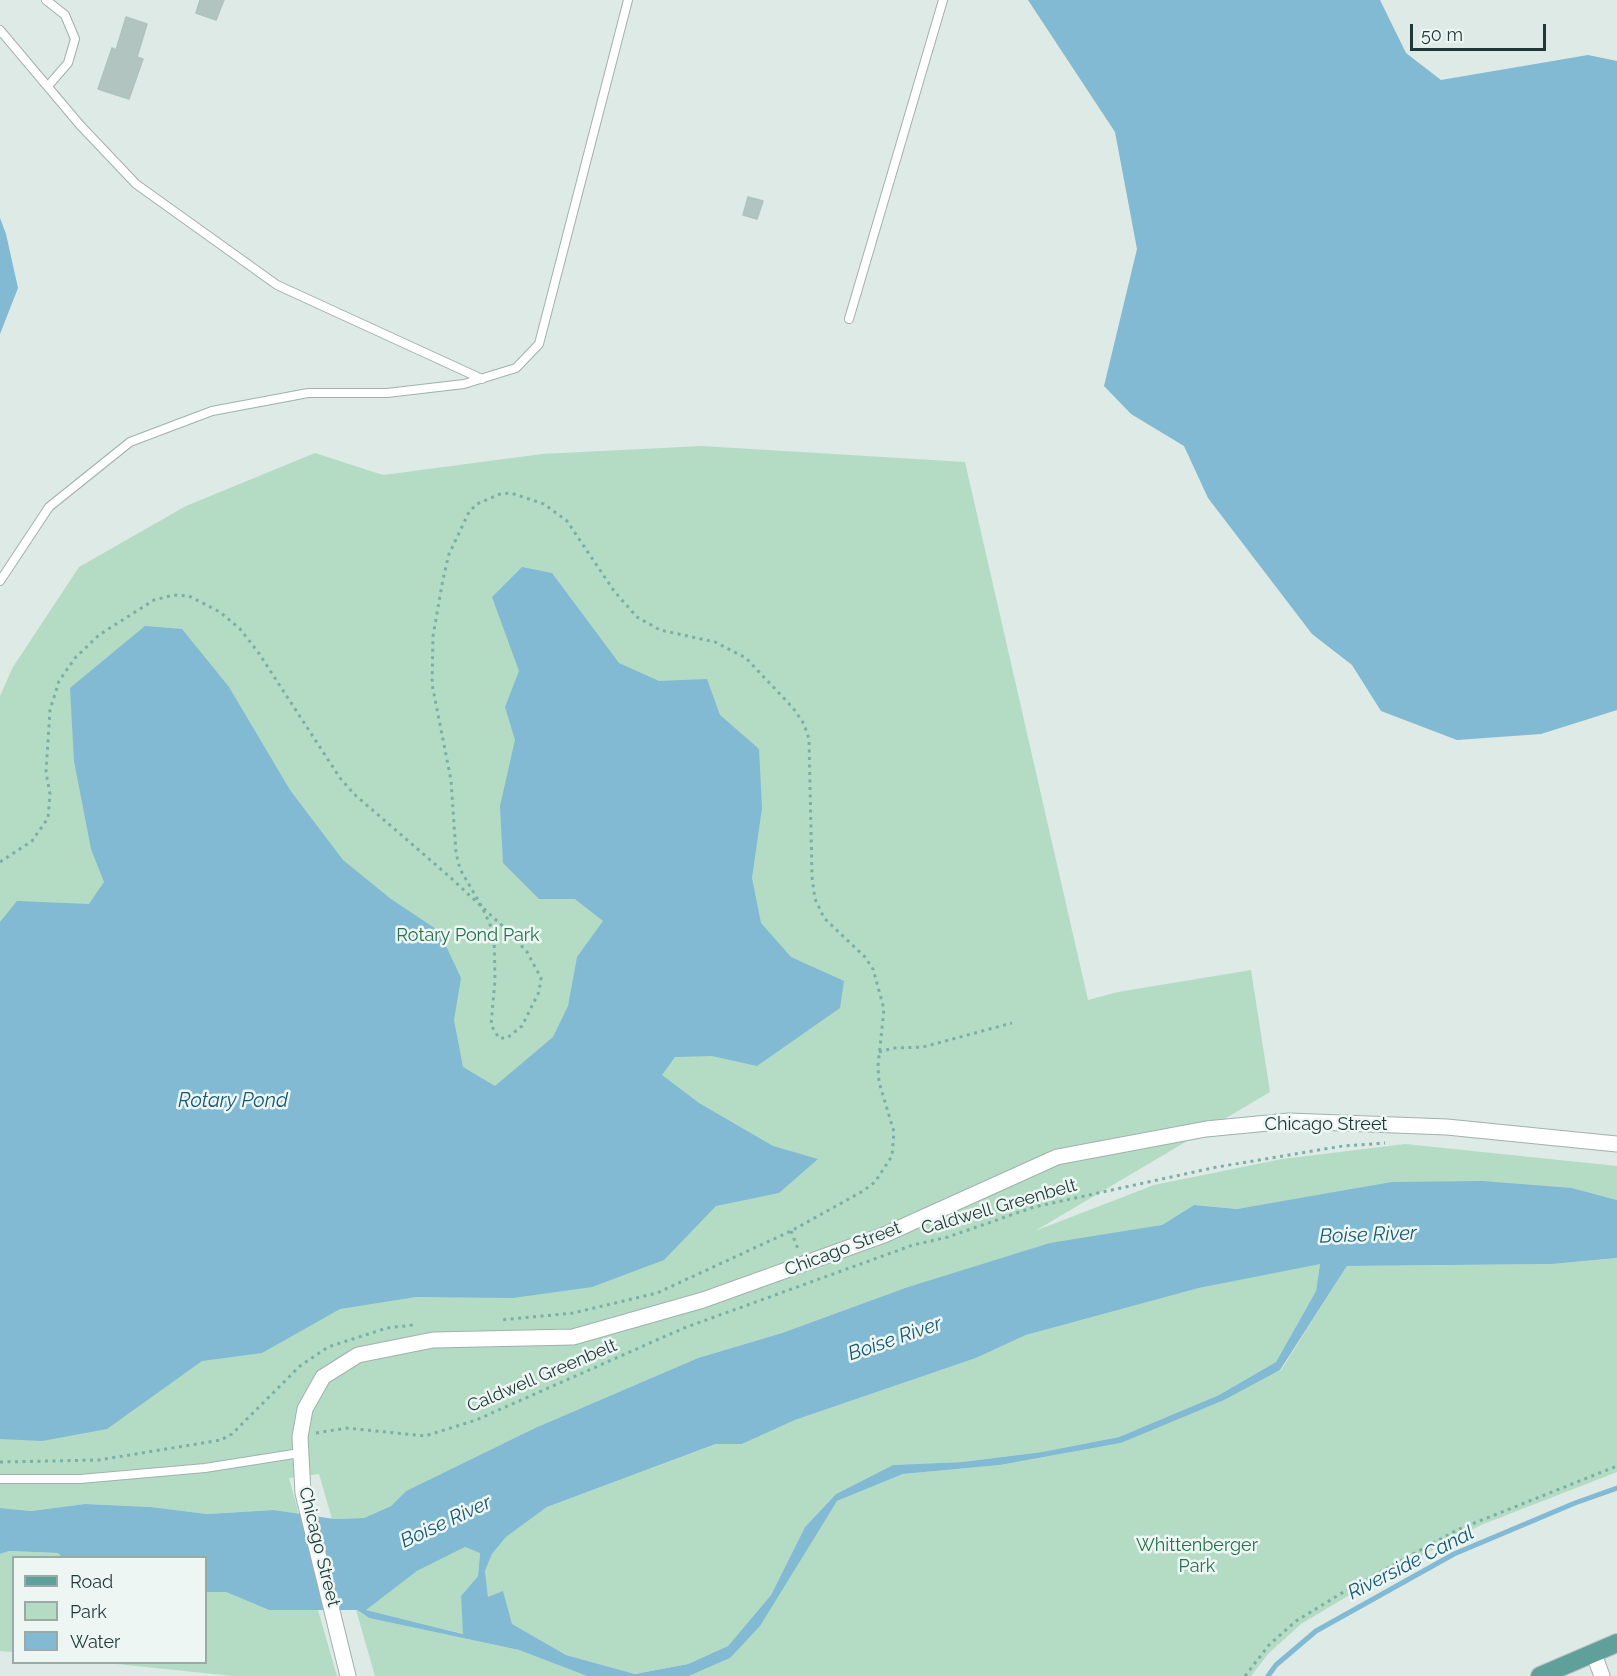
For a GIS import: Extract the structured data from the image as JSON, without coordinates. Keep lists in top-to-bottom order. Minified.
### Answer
{"streets":{"street":["Chicago Street"],"path":["Caldwell Greenbelt"]},"crossings":[["Chicago Street","Caldwell Greenbelt"]],"water":["Rotary Pond","Boise River","Riverside Canal"],"parks":["Rotary Pond Park","Whittenberger Park"],"legend":["Road","Park","Water"],"scale_bar":"50 m"}
